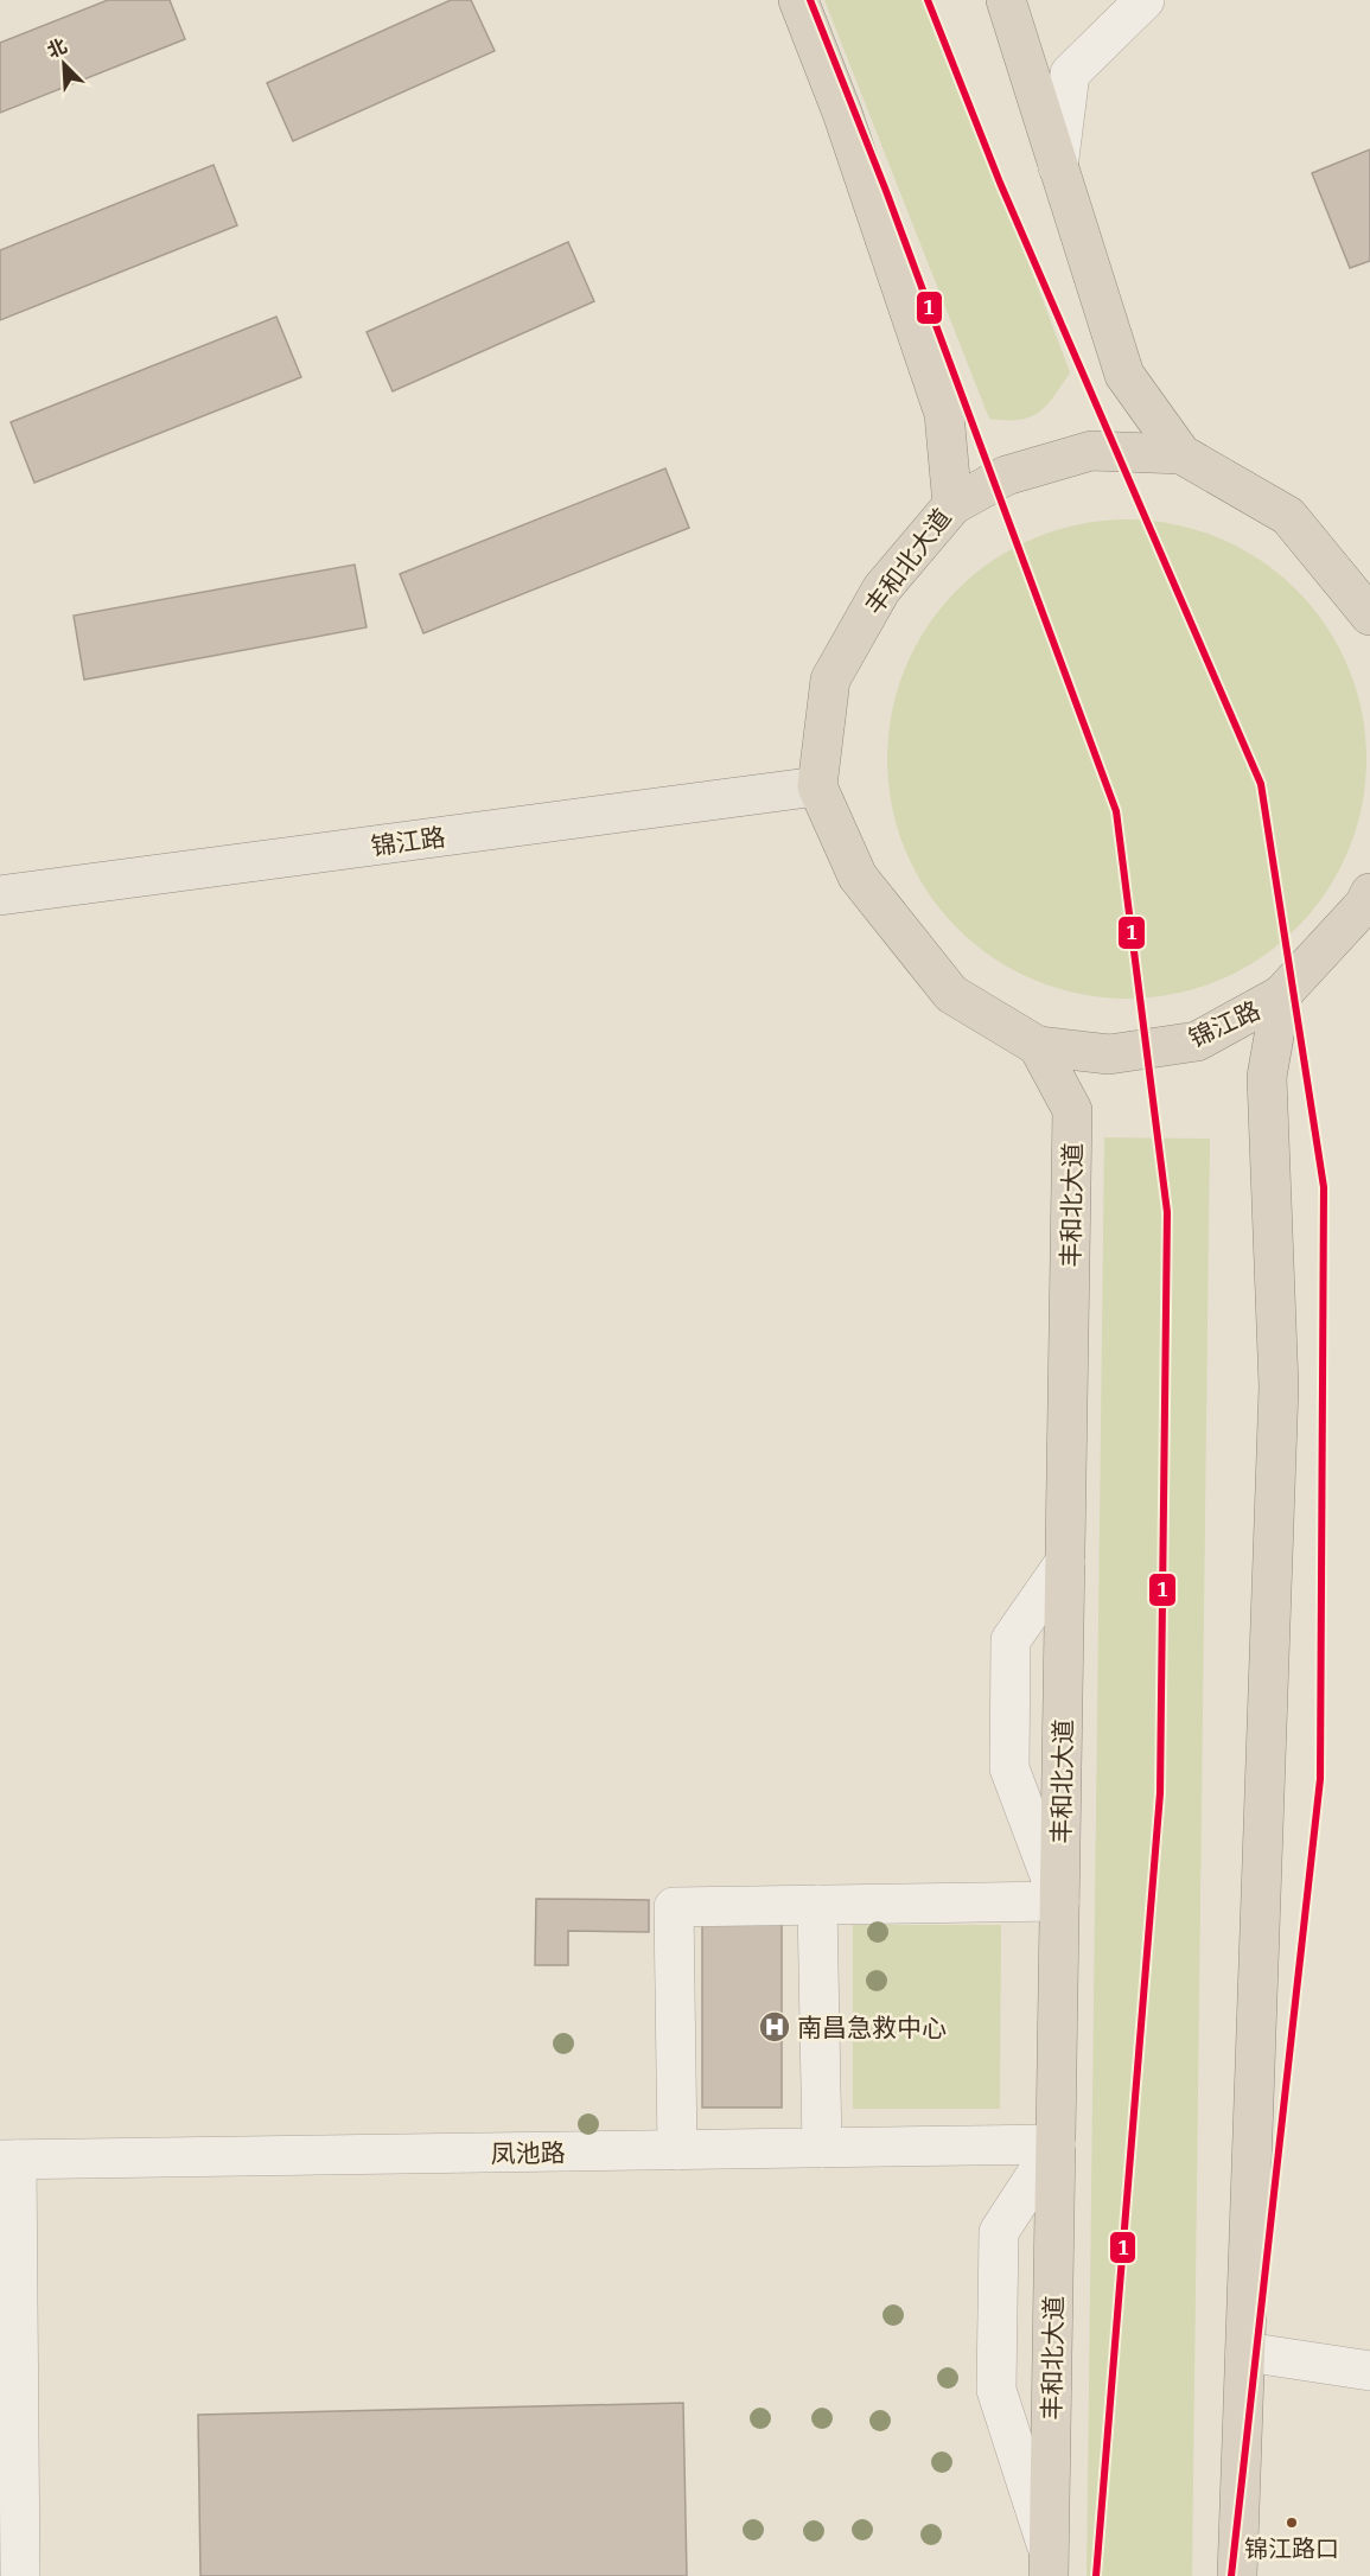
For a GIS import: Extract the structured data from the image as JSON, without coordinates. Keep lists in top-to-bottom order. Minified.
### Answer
{"streets":{"highway":["丰和北大道","锦江路"],"street":["凤池路"]},"crossings":[["丰和北大道","锦江路"],["丰和北大道","凤池路"]],"places":{"hospital":["南昌急救中心"],"other":["锦江路口"]},"lines":["transit line 1"],"north":"top left"}
